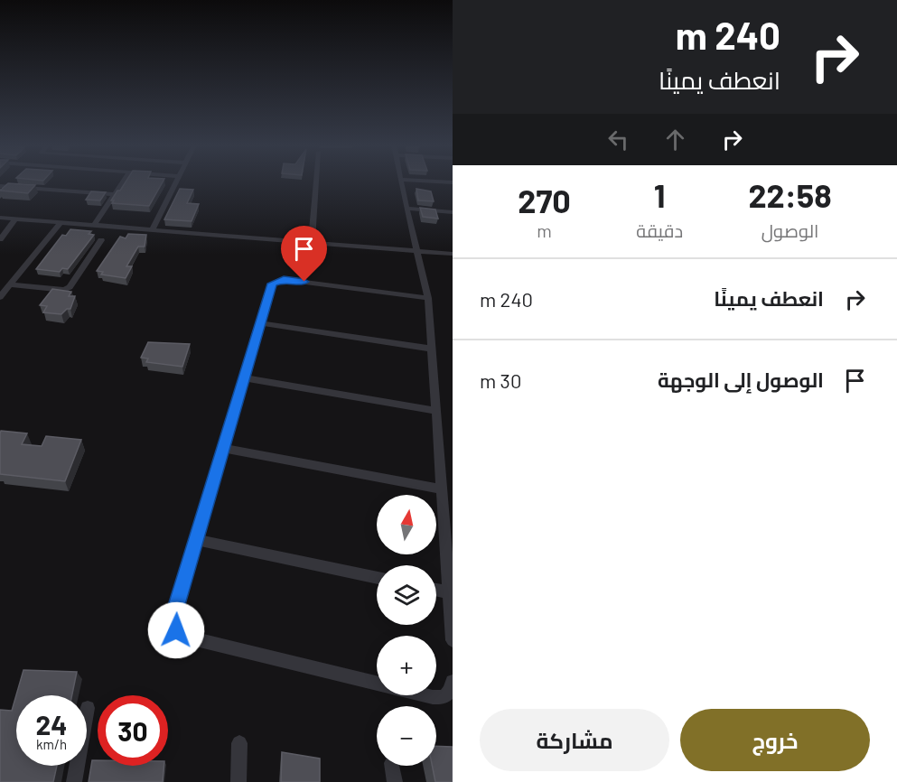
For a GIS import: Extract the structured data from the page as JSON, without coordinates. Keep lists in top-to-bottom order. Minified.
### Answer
{"north":"top","page":{"turn":["240 m","انعطف يمينًا"],"eta":["22:58","الوصول","1","دقيقة","270","m"],"list":[{"name":"انعطف يمينًا","value":"240 m"},{"name":"الوصول إلى الوجهة","value":"30 m"}],"map_buttons":["+","−"],"speed":"24 km/h","limit":"30","buttons":["خروج","مشاركة"]}}
